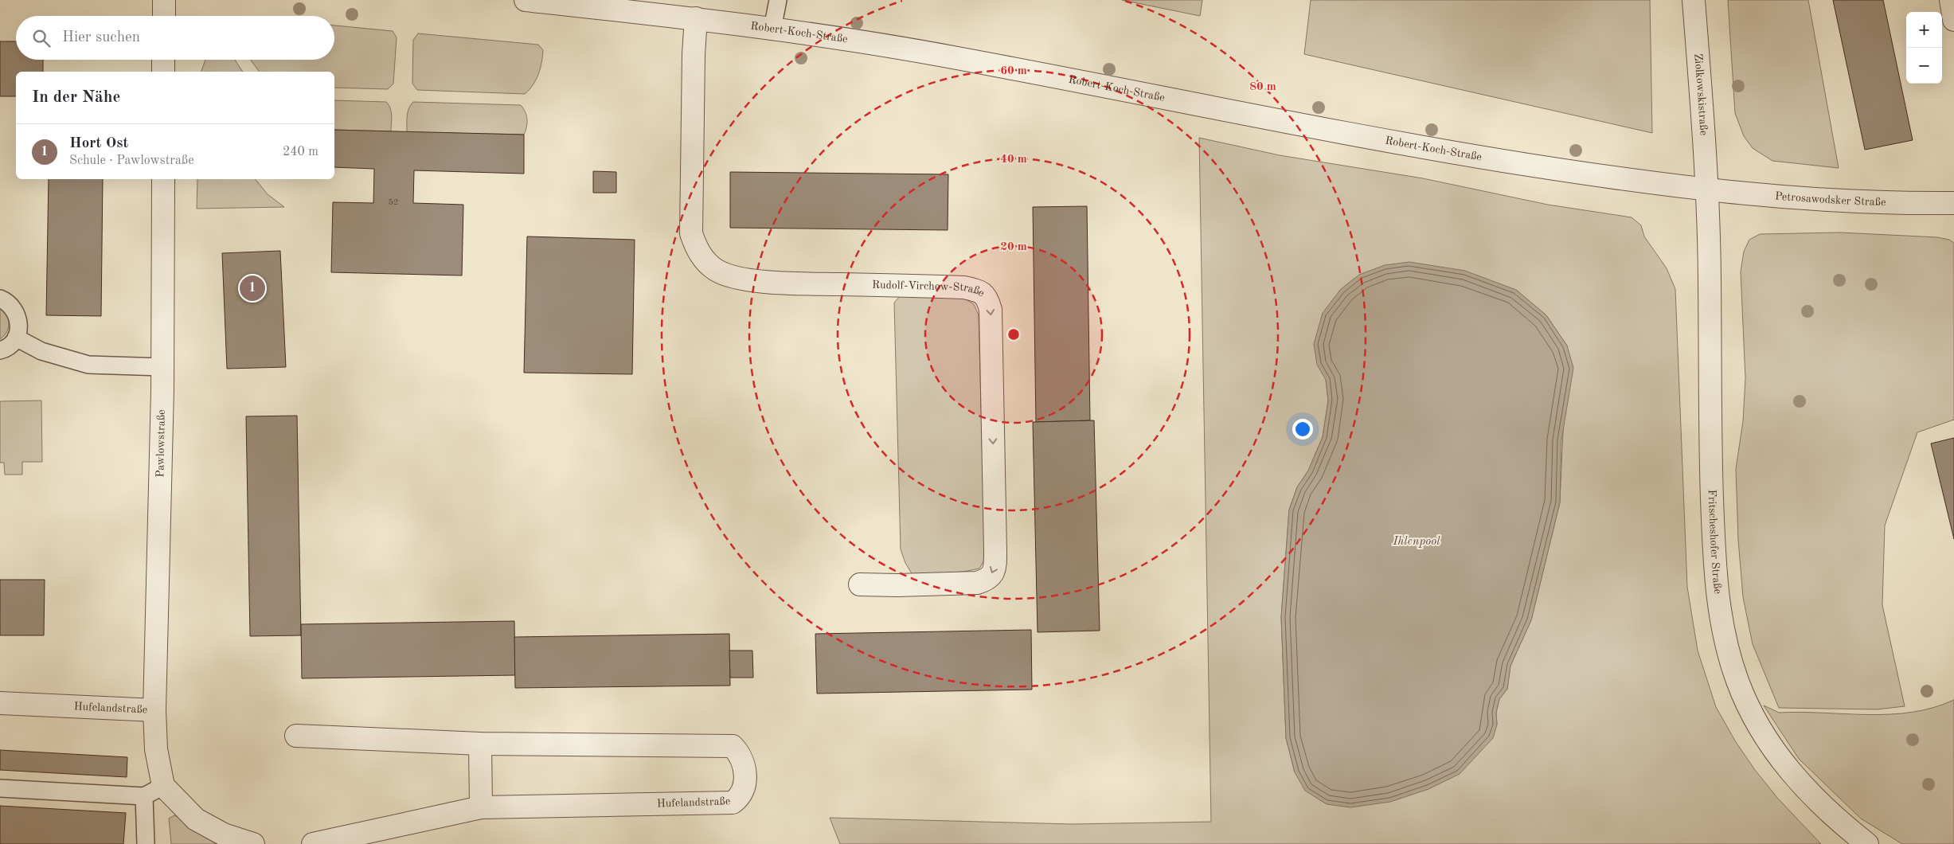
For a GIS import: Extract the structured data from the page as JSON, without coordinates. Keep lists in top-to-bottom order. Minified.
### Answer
{"streets":{"street":["Robert-Koch-Straße","Ziolkowskistraße","Petrosawodsker Straße","Rudolf-Virchow-Straße","Pawlowstraße","Fritscheshofer Straße","Hufelandstraße"]},"crossings":[["Robert-Koch-Straße","Ziolkowskistraße"],["Robert-Koch-Straße","Petrosawodsker Straße"],["Robert-Koch-Straße","Rudolf-Virchow-Straße"],["Robert-Koch-Straße","Fritscheshofer Straße"],["Ziolkowskistraße","Petrosawodsker Straße"],["Ziolkowskistraße","Fritscheshofer Straße"],["Petrosawodsker Straße","Fritscheshofer Straße"],["Pawlowstraße","Hufelandstraße"]],"water":["Ihlenpool"],"house_numbers":["52"],"page":{"map_buttons":["+","−"],"search":"Hier suchen","heading":"In der Nähe","list":[{"mark":"1","name":"Hort Ost","note":"Schule · Pawlowstraße","value":"240 m"}],"pins":"1"},"rings":["60 m","80 m","40 m","20 m"]}
